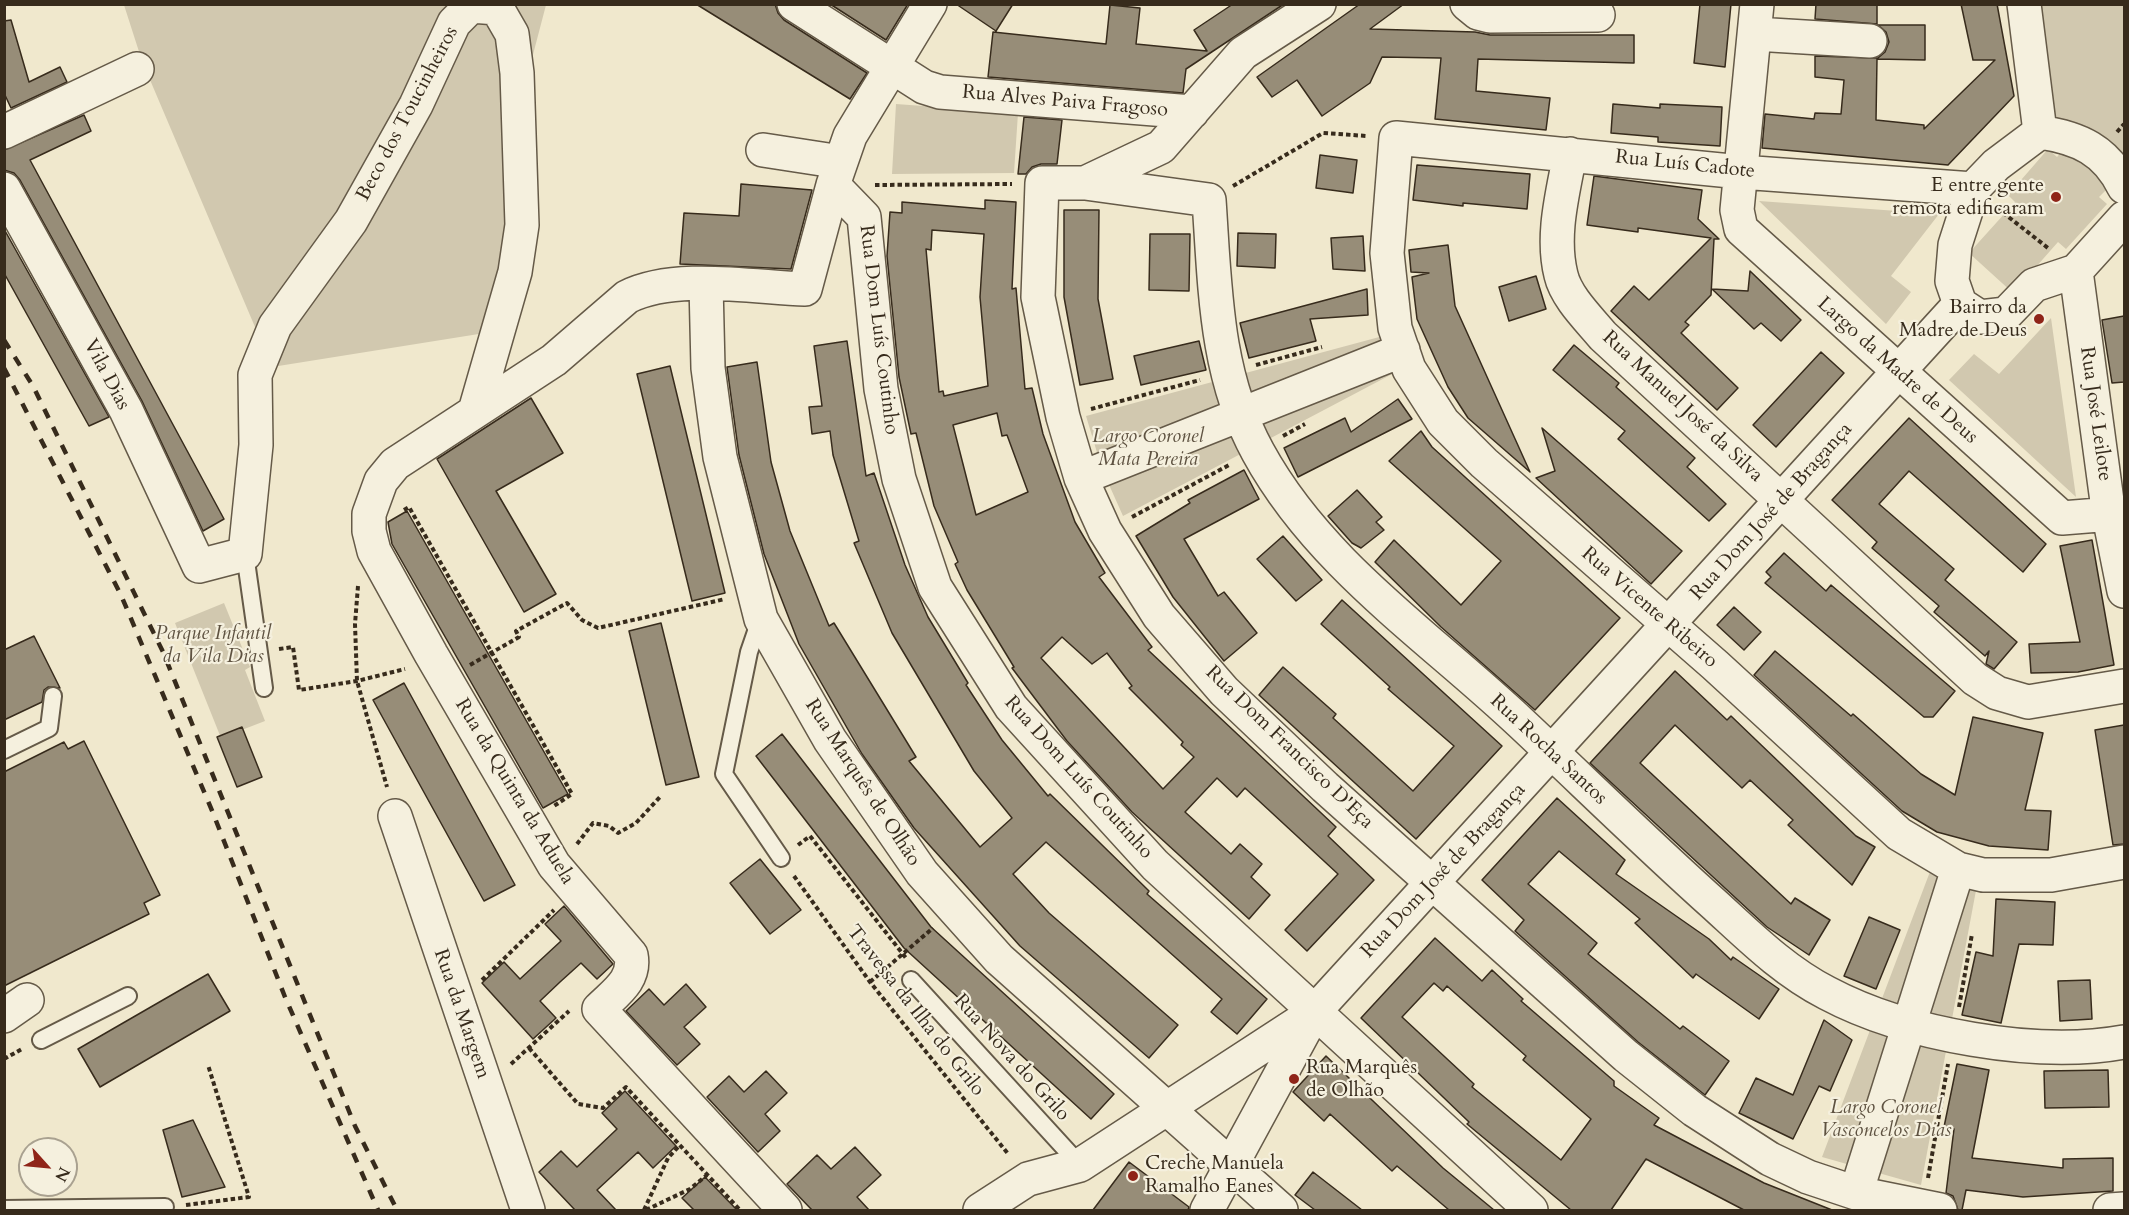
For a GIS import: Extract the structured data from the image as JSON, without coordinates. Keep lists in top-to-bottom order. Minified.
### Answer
{"streets":{"street":["Rua Alves Paiva Fragoso","Beco dos Toucinheiros","Rua Luís Cadote","Rua Dom Luís Coutinho","Largo da Madre de Deus","Vila Dias","Rua Manuel José da Silva","Rua José Leilote","Rua Dom José de Bragança","Rua Vicente Ribeiro","Rua Dom Francisco D'Eça","Rua Rocha Santos","Rua Marquês de Olhão","Rua da Quinta da Aduela","Rua da Margem"],"lane":["Rua Nova do Grilo"],"path":["Travessa da Ilha do Grilo"]},"crossings":[["Beco dos Toucinheiros","Vila Dias"],["Beco dos Toucinheiros","Rua da Quinta da Aduela"],["Rua Luís Cadote","Largo da Madre de Deus"],["Rua Luís Cadote","Rua Manuel José da Silva"],["Rua Luís Cadote","Rua Vicente Ribeiro"],["Rua Dom Luís Coutinho","Rua Dom José de Bragança"],["Rua Dom Luís Coutinho","Rua da Quinta da Aduela"],["Largo da Madre de Deus","Rua José Leilote"],["Largo da Madre de Deus","Rua Dom José de Bragança"],["Rua Manuel José da Silva","Rua Dom José de Bragança"],["Rua Dom José de Bragança","Rua Vicente Ribeiro"],["Rua Dom José de Bragança","Rua Dom Francisco D'Eça"],["Rua Dom José de Bragança","Rua Rocha Santos"],["Rua Marquês de Olhão","Rua da Quinta da Aduela"]],"parks":["Largo Coronel Mata Pereira","Parque Infantil da Vila Dias","Largo Coronel Vasconcelos Dias"],"places":["E entre gente remota edificaram","Bairro da Madre de Deus","Rua Marquês de Olhão","Creche Manuela Ramalho Eanes"],"north":"bottom right"}
